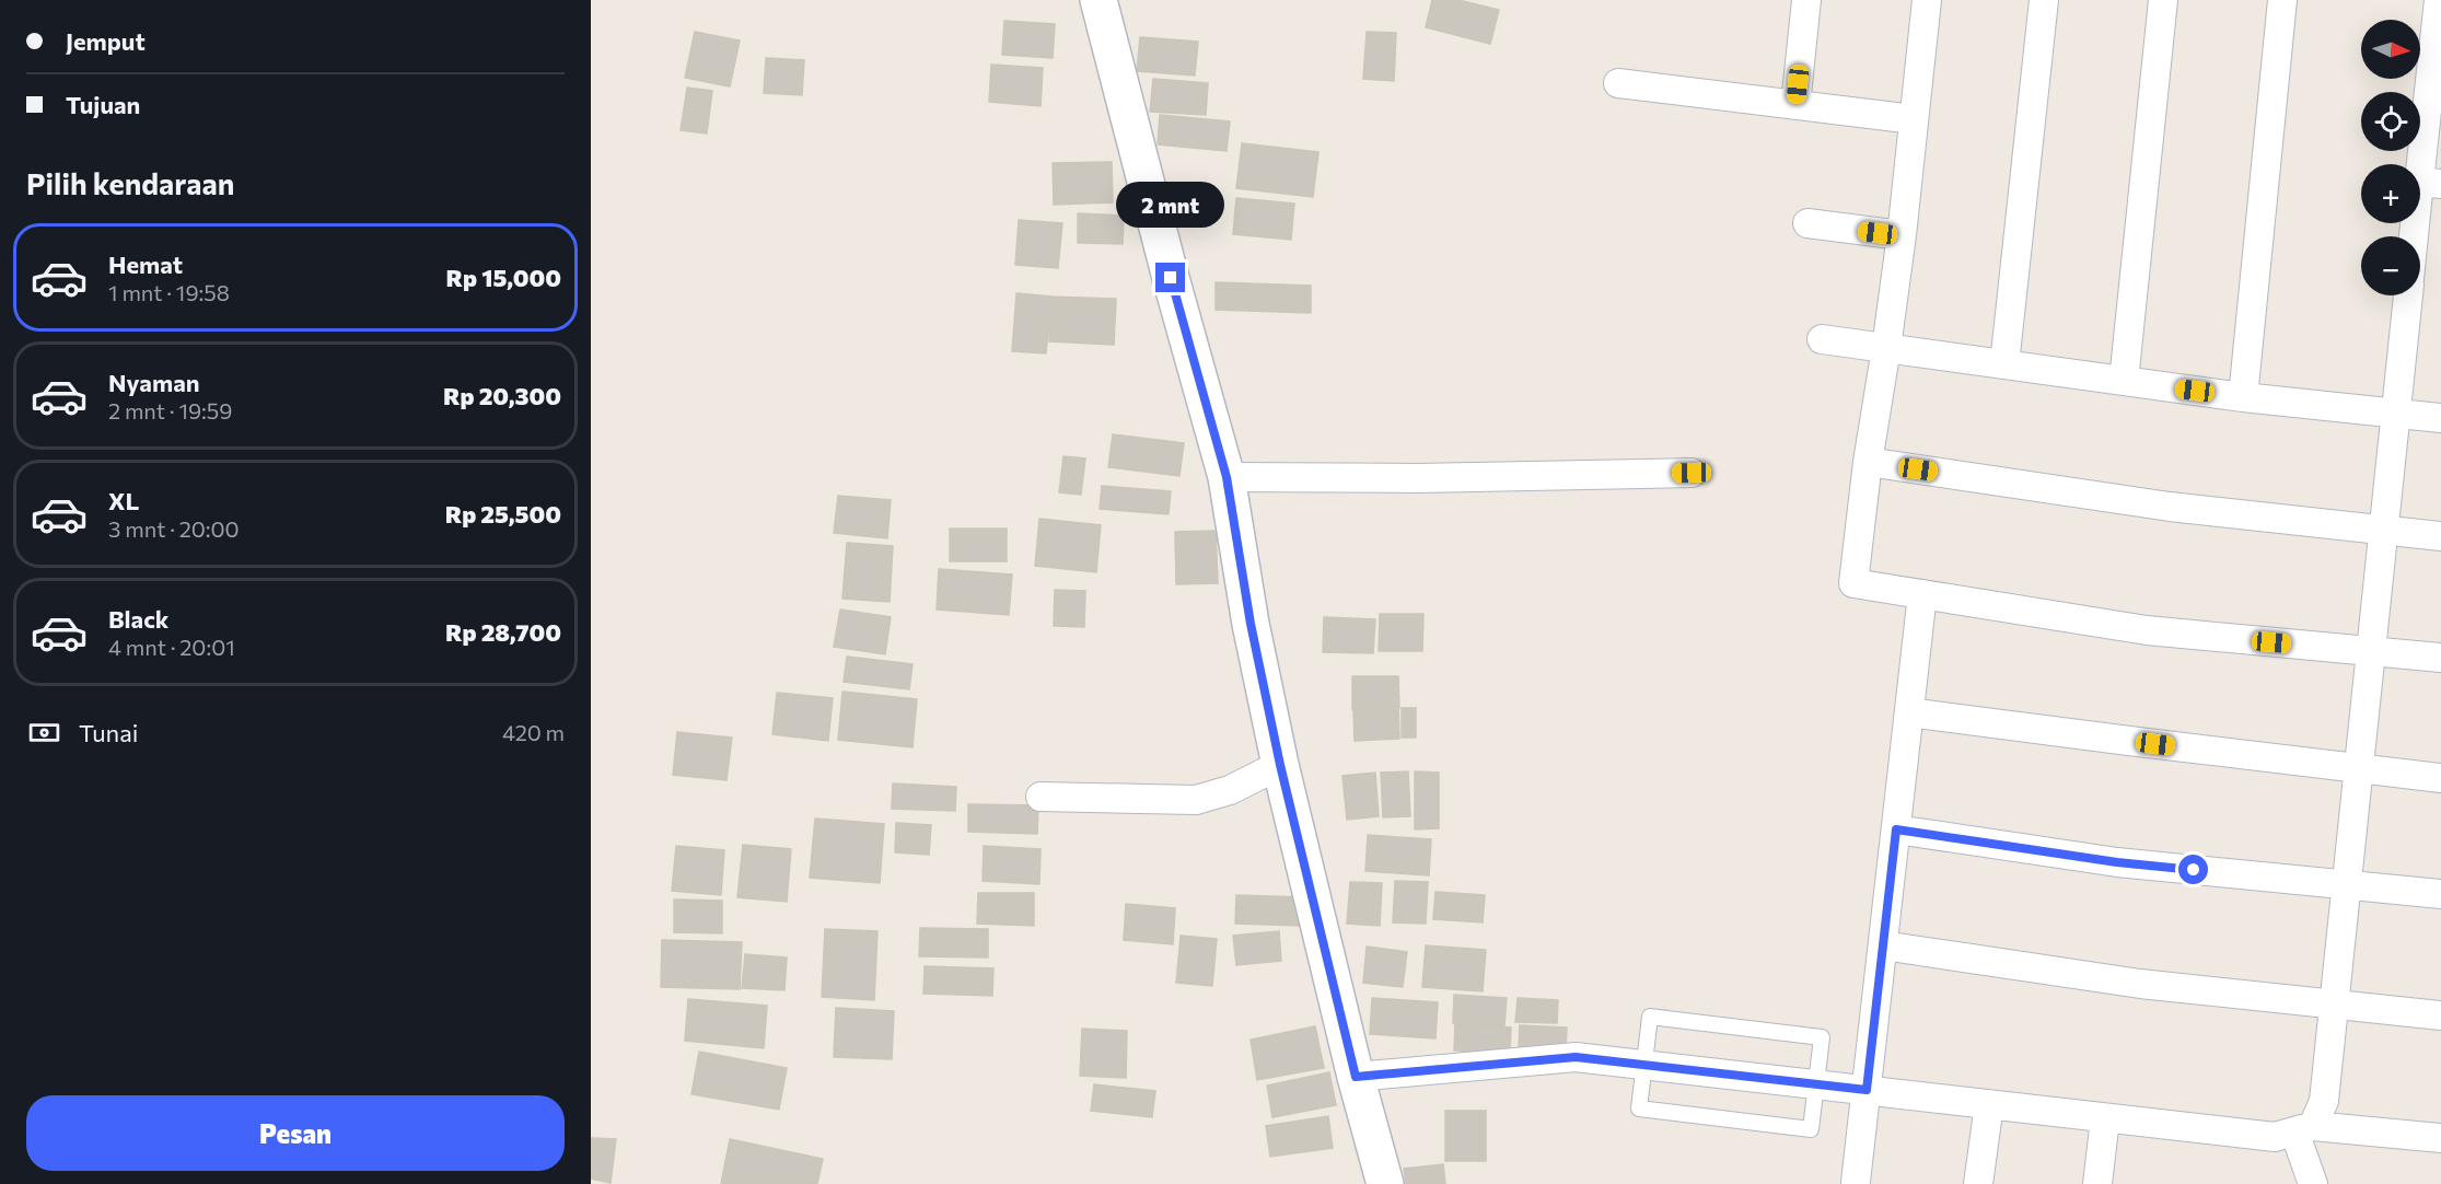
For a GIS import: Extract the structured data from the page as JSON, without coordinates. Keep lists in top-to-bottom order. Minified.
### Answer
{"north":"right","page":{"banner":["Jemput","Tujuan"],"map_buttons":["+","−"],"heading":"Pilih kendaraan","bubble":"2 mnt","list":[{"name":"Hemat","note":"1 mnt · 19:58","value":"Rp 15,000"},{"name":"Nyaman","note":"2 mnt · 19:59","value":"Rp 20,300"},{"name":"XL","note":"3 mnt · 20:00","value":"Rp 25,500"},{"name":"Black","note":"4 mnt · 20:01","value":"Rp 28,700"}],"pay":["Tunai","420 m"],"buttons":"Pesan"}}
